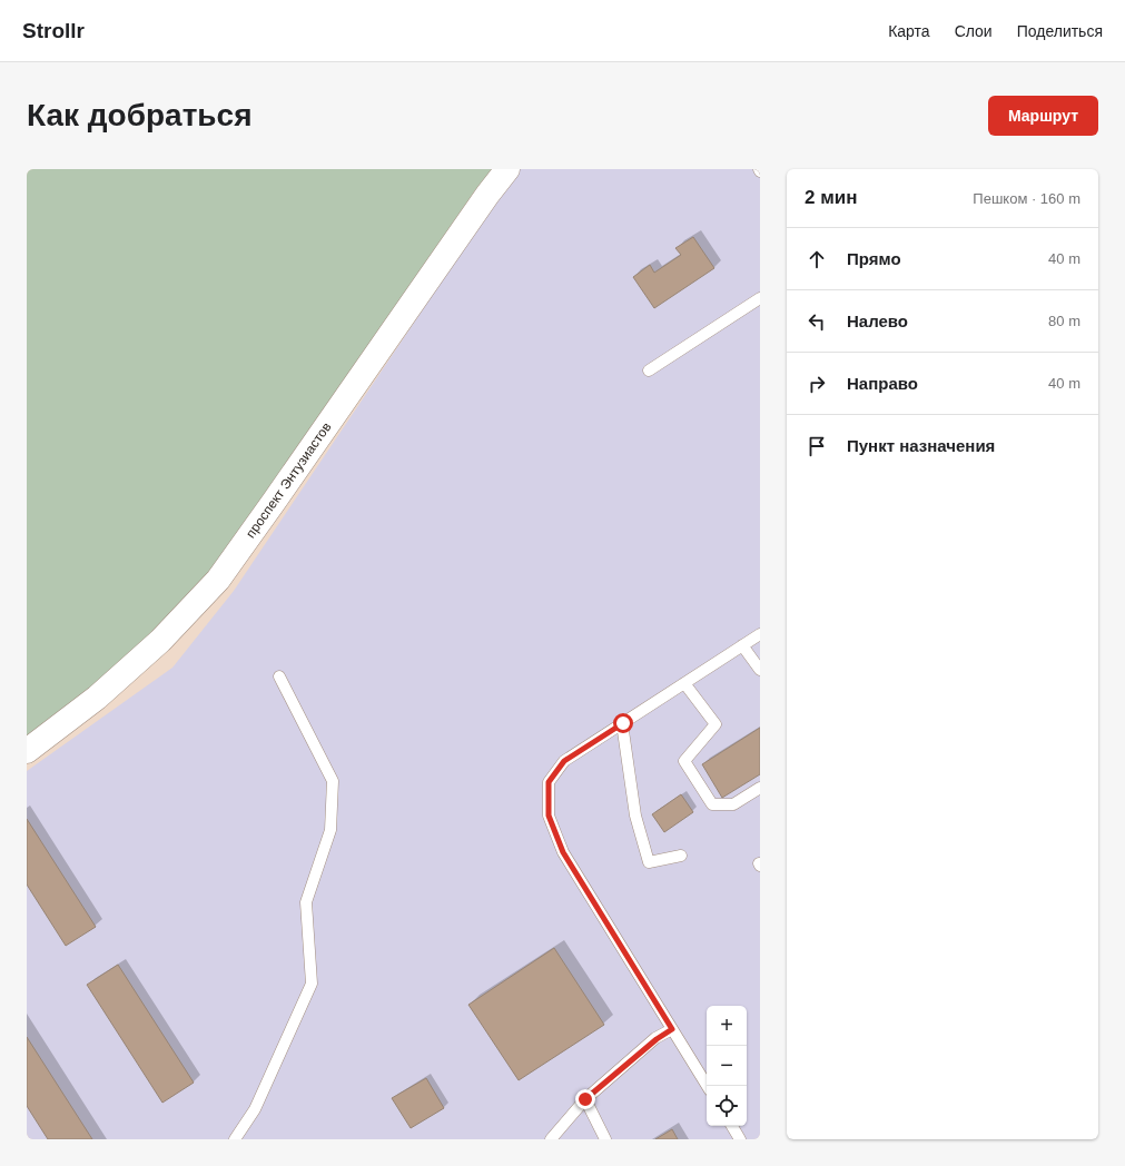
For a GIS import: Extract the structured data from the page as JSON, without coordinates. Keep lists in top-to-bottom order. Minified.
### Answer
{"streets":{"street":["проспект Энтузиастов"]},"page":{"header":"Strollr","nav":["Карта","Слои","Поделиться"],"buttons":"Маршрут","title":"Как добраться","heading":["2 мин","Пешком · 160 m"],"list":[["Прямо","40 m"],["Налево","80 m"],["Направо","40 m"],"Пункт назначения"],"map_buttons":["+","−"]}}
